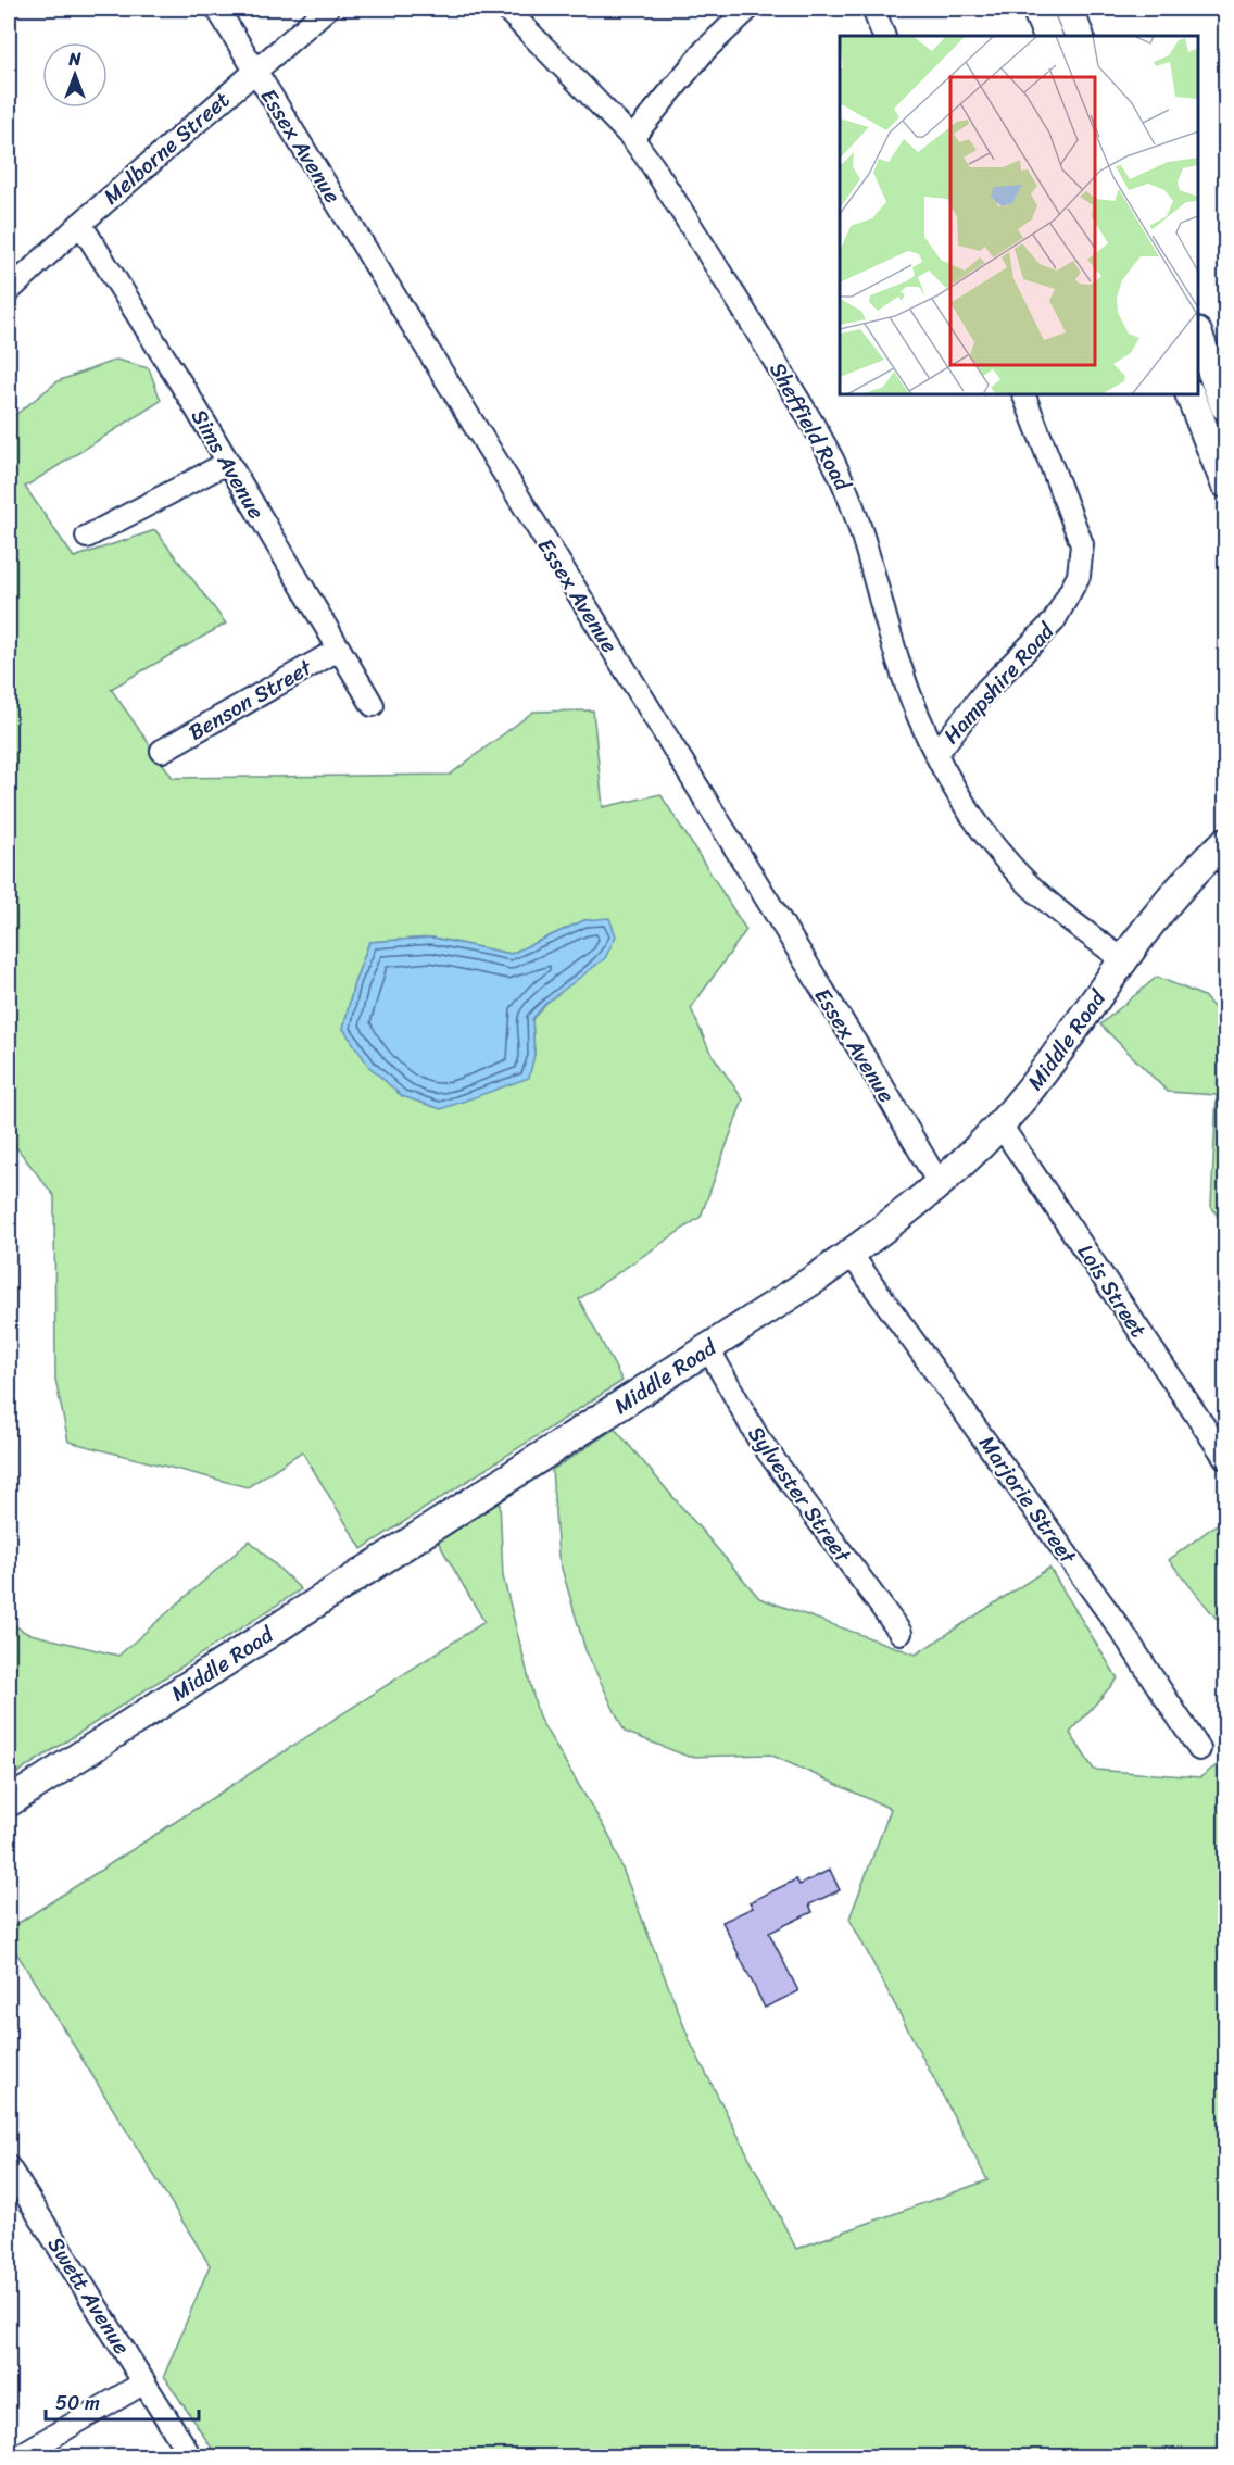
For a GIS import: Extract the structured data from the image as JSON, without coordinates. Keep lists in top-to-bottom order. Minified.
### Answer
{"streets":{"main road":["Middle Road"],"street":["Essex Avenue","Melborne Street","Sheffield Road","Sims Avenue","Hampshire Road","Benson Street","Lois Street","Sylvester Street","Marjorie Street","Swett Avenue"]},"crossings":[["Essex Avenue","Melborne Street"],["Essex Avenue","Middle Road"],["Melborne Street","Sims Avenue"],["Sheffield Road","Hampshire Road"],["Sheffield Road","Middle Road"],["Sims Avenue","Benson Street"],["Middle Road","Lois Street"],["Middle Road","Sylvester Street"],["Middle Road","Marjorie Street"]],"scale_bar":"50 m","north":"top"}
